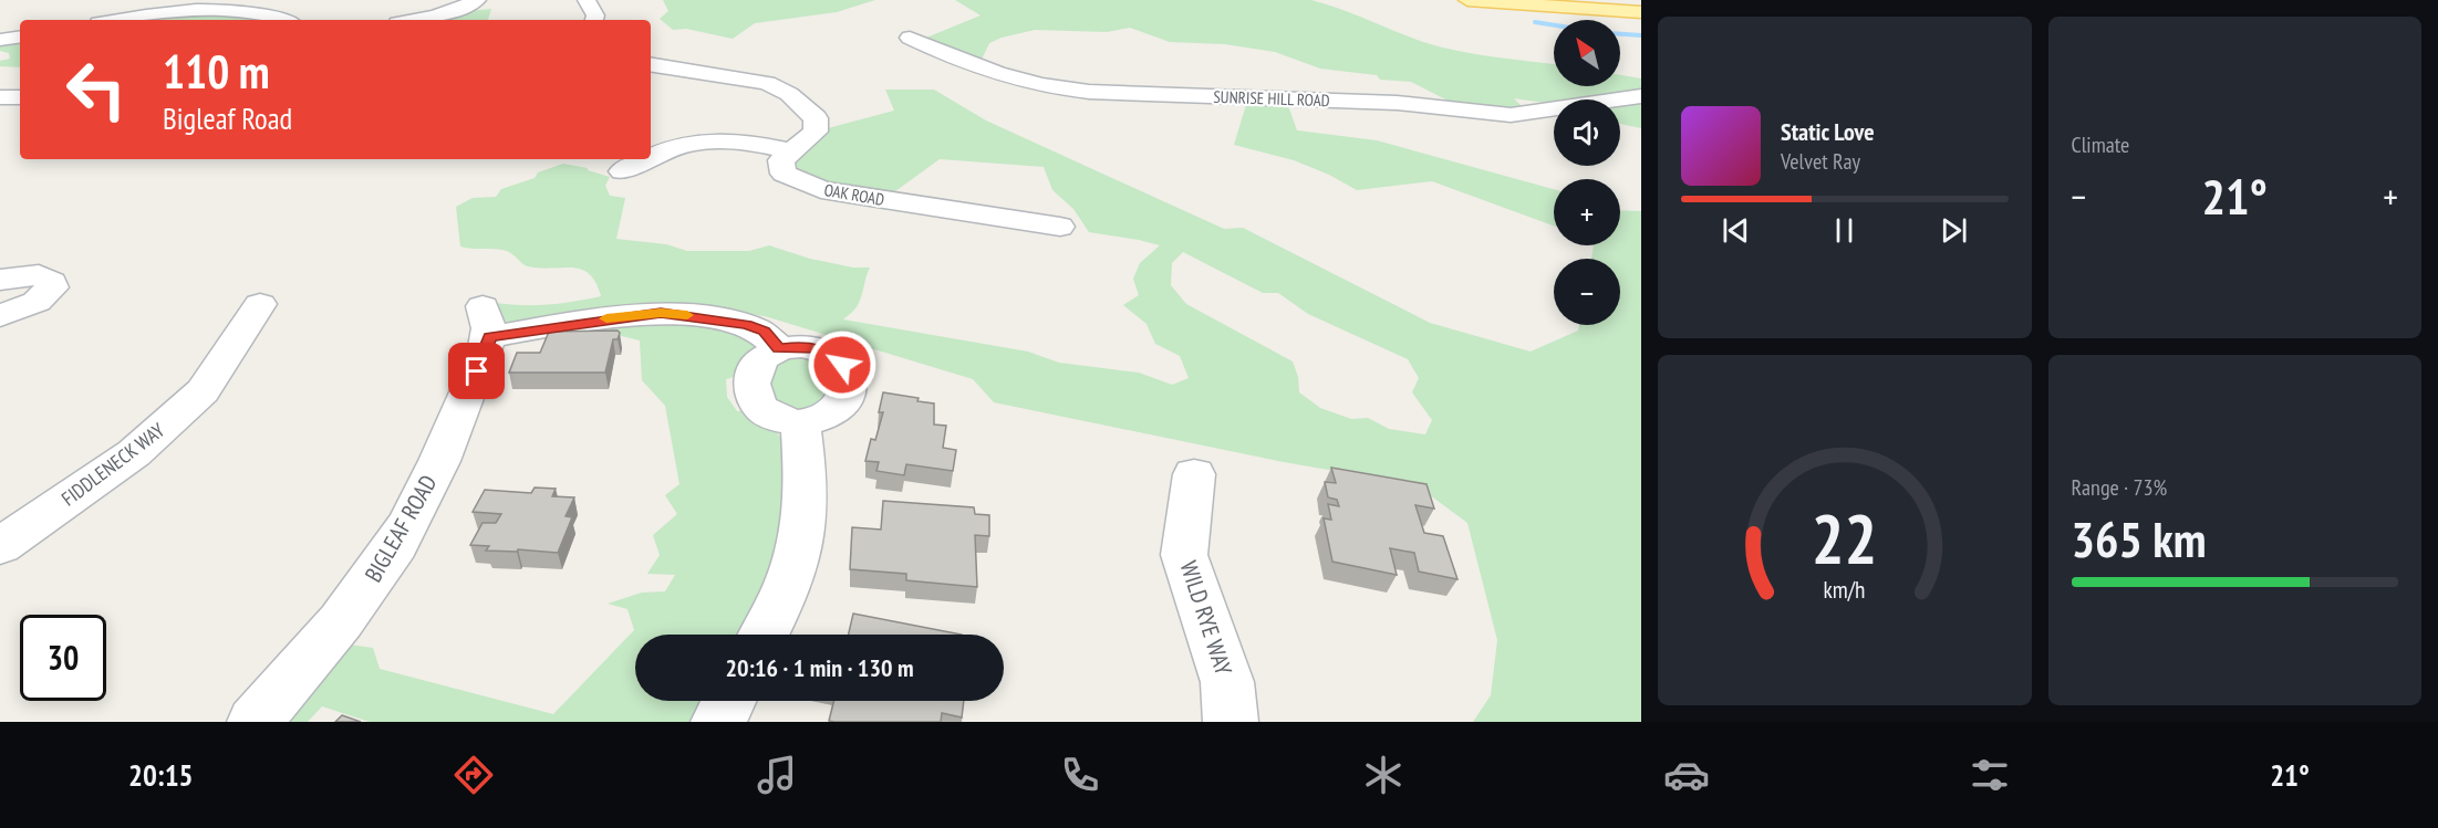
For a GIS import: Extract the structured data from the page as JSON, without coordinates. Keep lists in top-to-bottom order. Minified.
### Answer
{"streets":{"street":["SUNRISE HILL ROAD","OAK ROAD","FIDDLENECK WAY","BIGLEAF ROAD","WILD RYE WAY"]},"north":"top left","page":{"tile":["Climate",["Range · 73%","365 km"]],"map_buttons":["+","−"],"turn":["110 m","Bigleaf Road"],"song":["Static Love","Velvet Ray"],"heat":["−","21°","+"],"limit":"30","trip":"20:16 · 1 min · 130 m","tabs":["20:15","21°"],"gauge":["22","km/h"]}}
